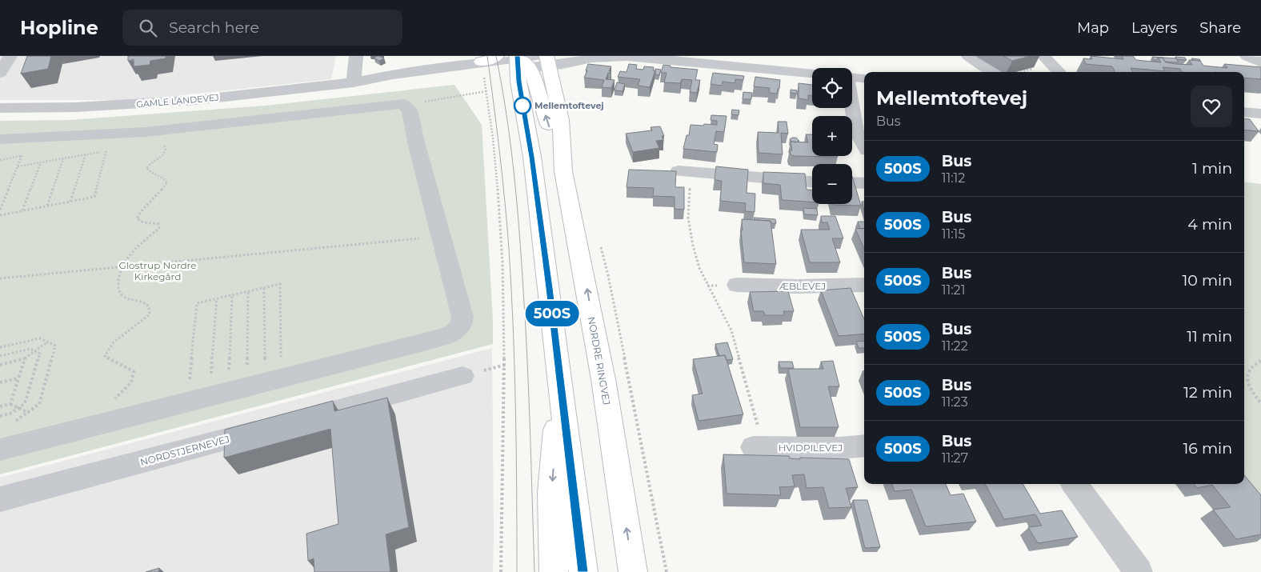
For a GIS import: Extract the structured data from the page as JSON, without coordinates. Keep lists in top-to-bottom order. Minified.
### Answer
{"streets":{"main road":["NORDRE RINGVEJ"],"street":["GAMLE LANDEVEJ","ÆBLEVEJ","HVIDPILEVEJ","NORDSTJERNEVEJ"]},"crossings":[["GAMLE LANDEVEJ","NORDRE RINGVEJ"]],"parks":["Glostrup Nordre Kirkegård"],"places":["Mellemtoftevej"],"lines":["bus line 500S"],"page":{"header":"Hopline","search":"Search here","nav":["Map","Layers","Share"],"on_map":"500S","map_buttons":["+","−"],"heading":["Mellemtoftevej","Bus"],"list":[{"mark":"500S","name":"Bus","note":"11:12","value":"1 min"},{"mark":"500S","name":"Bus","note":"11:15","value":"4 min"},{"mark":"500S","name":"Bus","note":"11:21","value":"10 min"},{"mark":"500S","name":"Bus","note":"11:22","value":"11 min"},{"mark":"500S","name":"Bus","note":"11:23","value":"12 min"},{"mark":"500S","name":"Bus","note":"11:27","value":"16 min"}]}}
